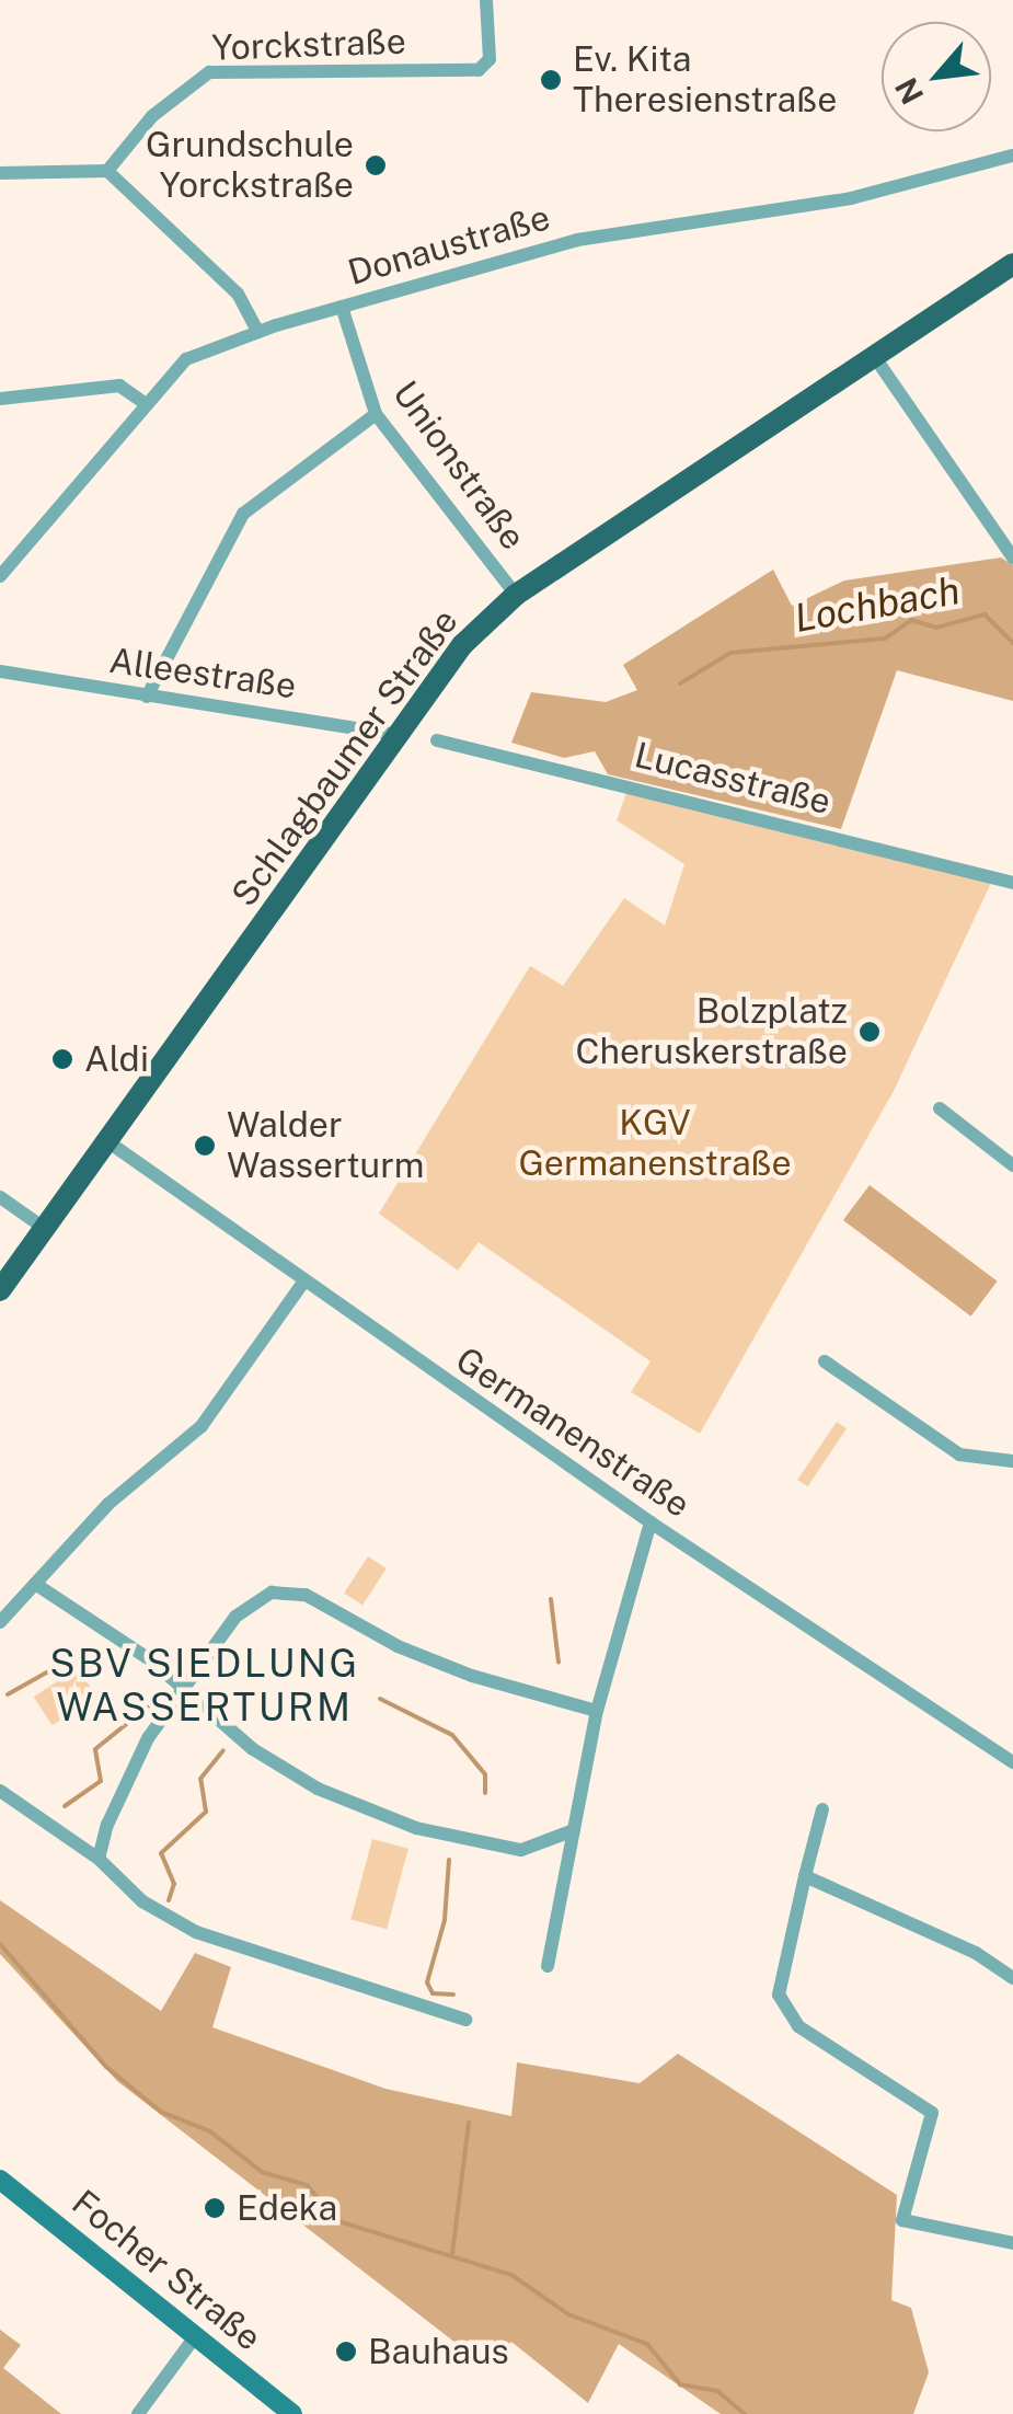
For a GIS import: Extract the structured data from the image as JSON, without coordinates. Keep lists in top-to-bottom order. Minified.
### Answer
{"streets":{"main road":["Schlagbaumer Straße","Focher Straße"],"street":["Yorckstraße","Donaustraße","Unionstraße","Alleestraße","Lucasstraße","Germanenstraße"]},"crossings":[["Donaustraße","Unionstraße"],["Unionstraße","Schlagbaumer Straße"],["Alleestraße","Schlagbaumer Straße"],["Schlagbaumer Straße","Germanenstraße"]],"districts":["SBV SIEDLUNG WASSERTURM"],"water":["Lochbach"],"parks":["KGV Germanenstraße"],"places":["Ev. Kita Theresienstraße","Grundschule Yorckstraße","Bolzplatz Cheruskerstraße","Aldi","Walder Wasserturm","Edeka","Bauhaus"],"north":"bottom left"}
